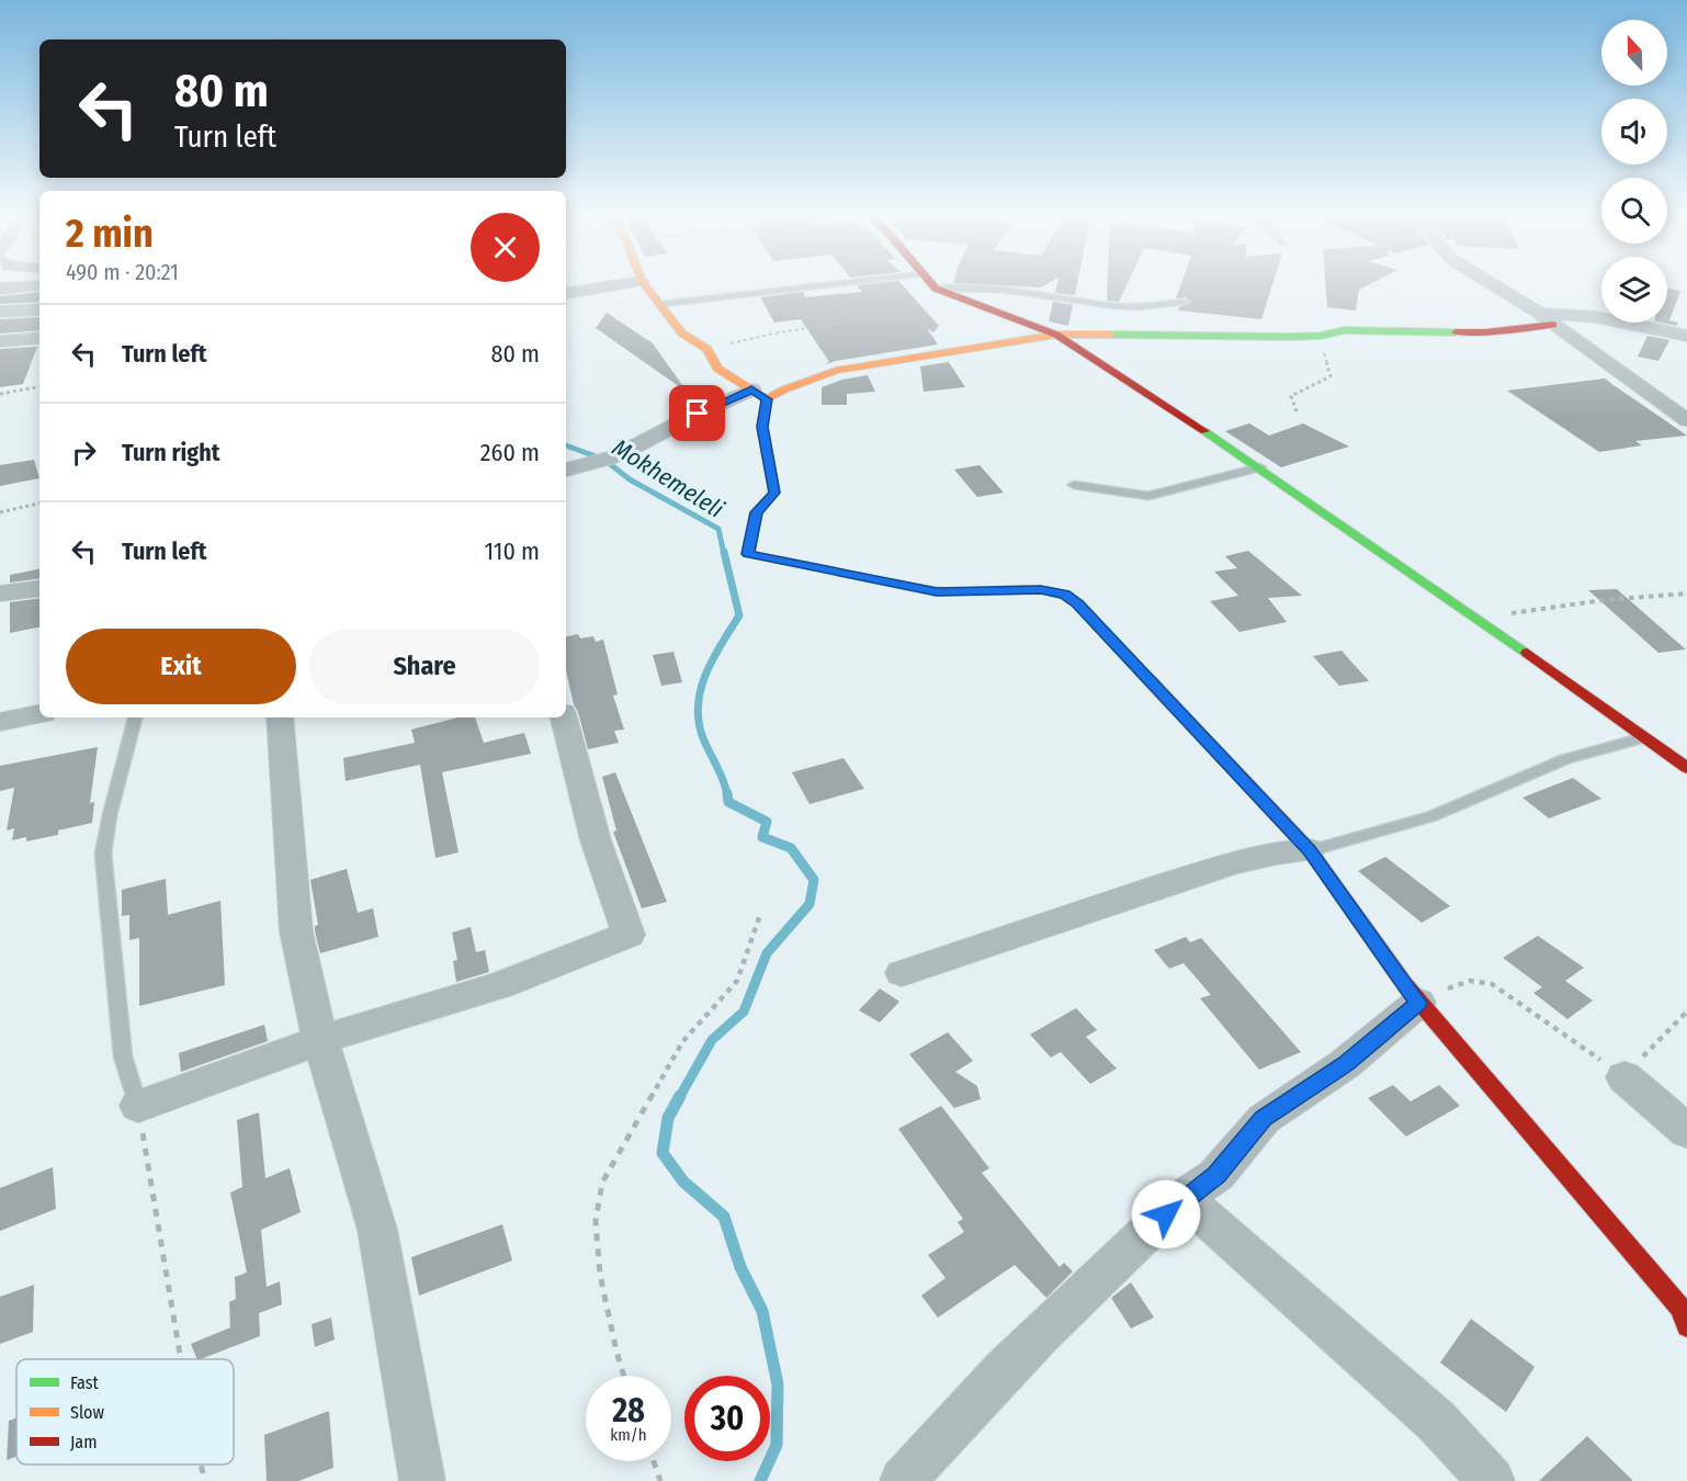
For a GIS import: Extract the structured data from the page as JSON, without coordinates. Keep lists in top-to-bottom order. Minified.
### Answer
{"water":["Mokhemeleli"],"legend":["Fast","Slow","Jam"],"north":"top","page":{"turn":["80 m","Turn left"],"heading":["2 min","490 m · 20:21"],"list":[{"name":"Turn left","value":"80 m"},{"name":"Turn right","value":"260 m"},{"name":"Turn left","value":"110 m"}],"buttons":["Exit","Share"],"speed":"28 km/h","limit":"30"}}
